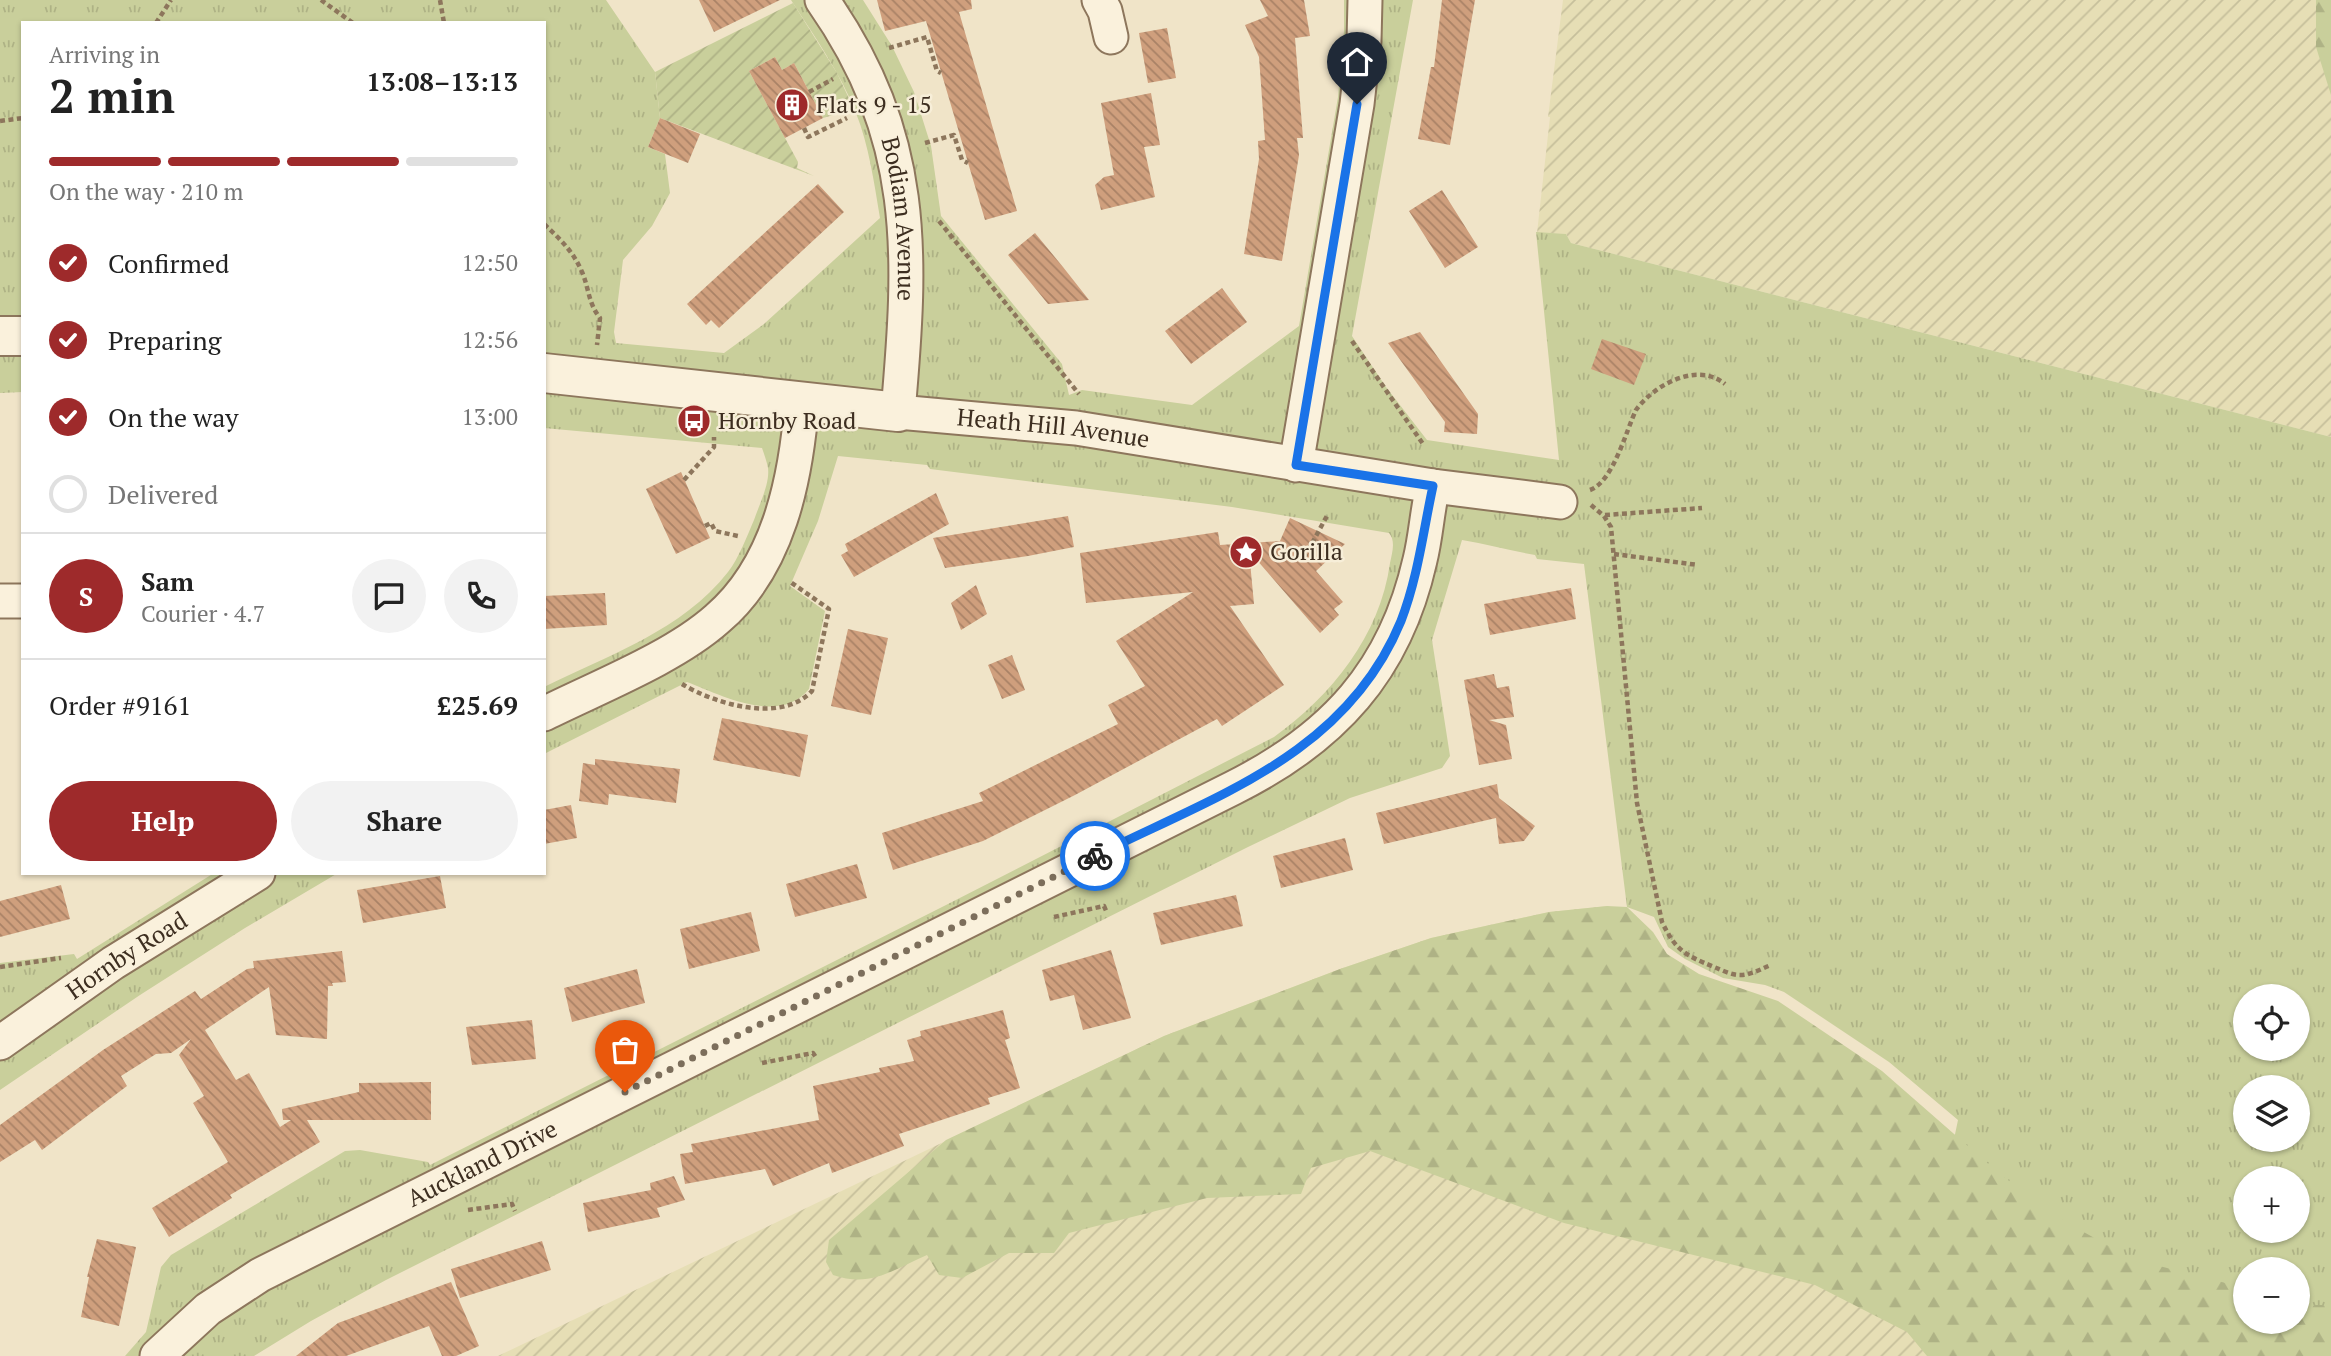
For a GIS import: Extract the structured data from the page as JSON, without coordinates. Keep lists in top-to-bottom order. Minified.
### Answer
{"streets":{"street":["Bodiam Avenue","Heath Hill Avenue","Hornby Road","Auckland Drive"]},"crossings":[["Bodiam Avenue","Heath Hill Avenue"],["Heath Hill Avenue","Auckland Drive"]],"places":{"building":["Flats 9 - 15"],"bus stop":["Hornby Road"],"place":["Gorilla"]},"page":{"heading":["2 min","Arriving in","13:08–13:13"],"panel":["Sam","Courier · 4.7","Order #9161","£25.69"],"bar":"On the way · 210 m","list":[["Confirmed","12:50"],["Preparing","12:56"],["On the way","13:00"],"Delivered"],"round":"S","buttons":["Help","Share"],"map_buttons":["+","−"]}}
